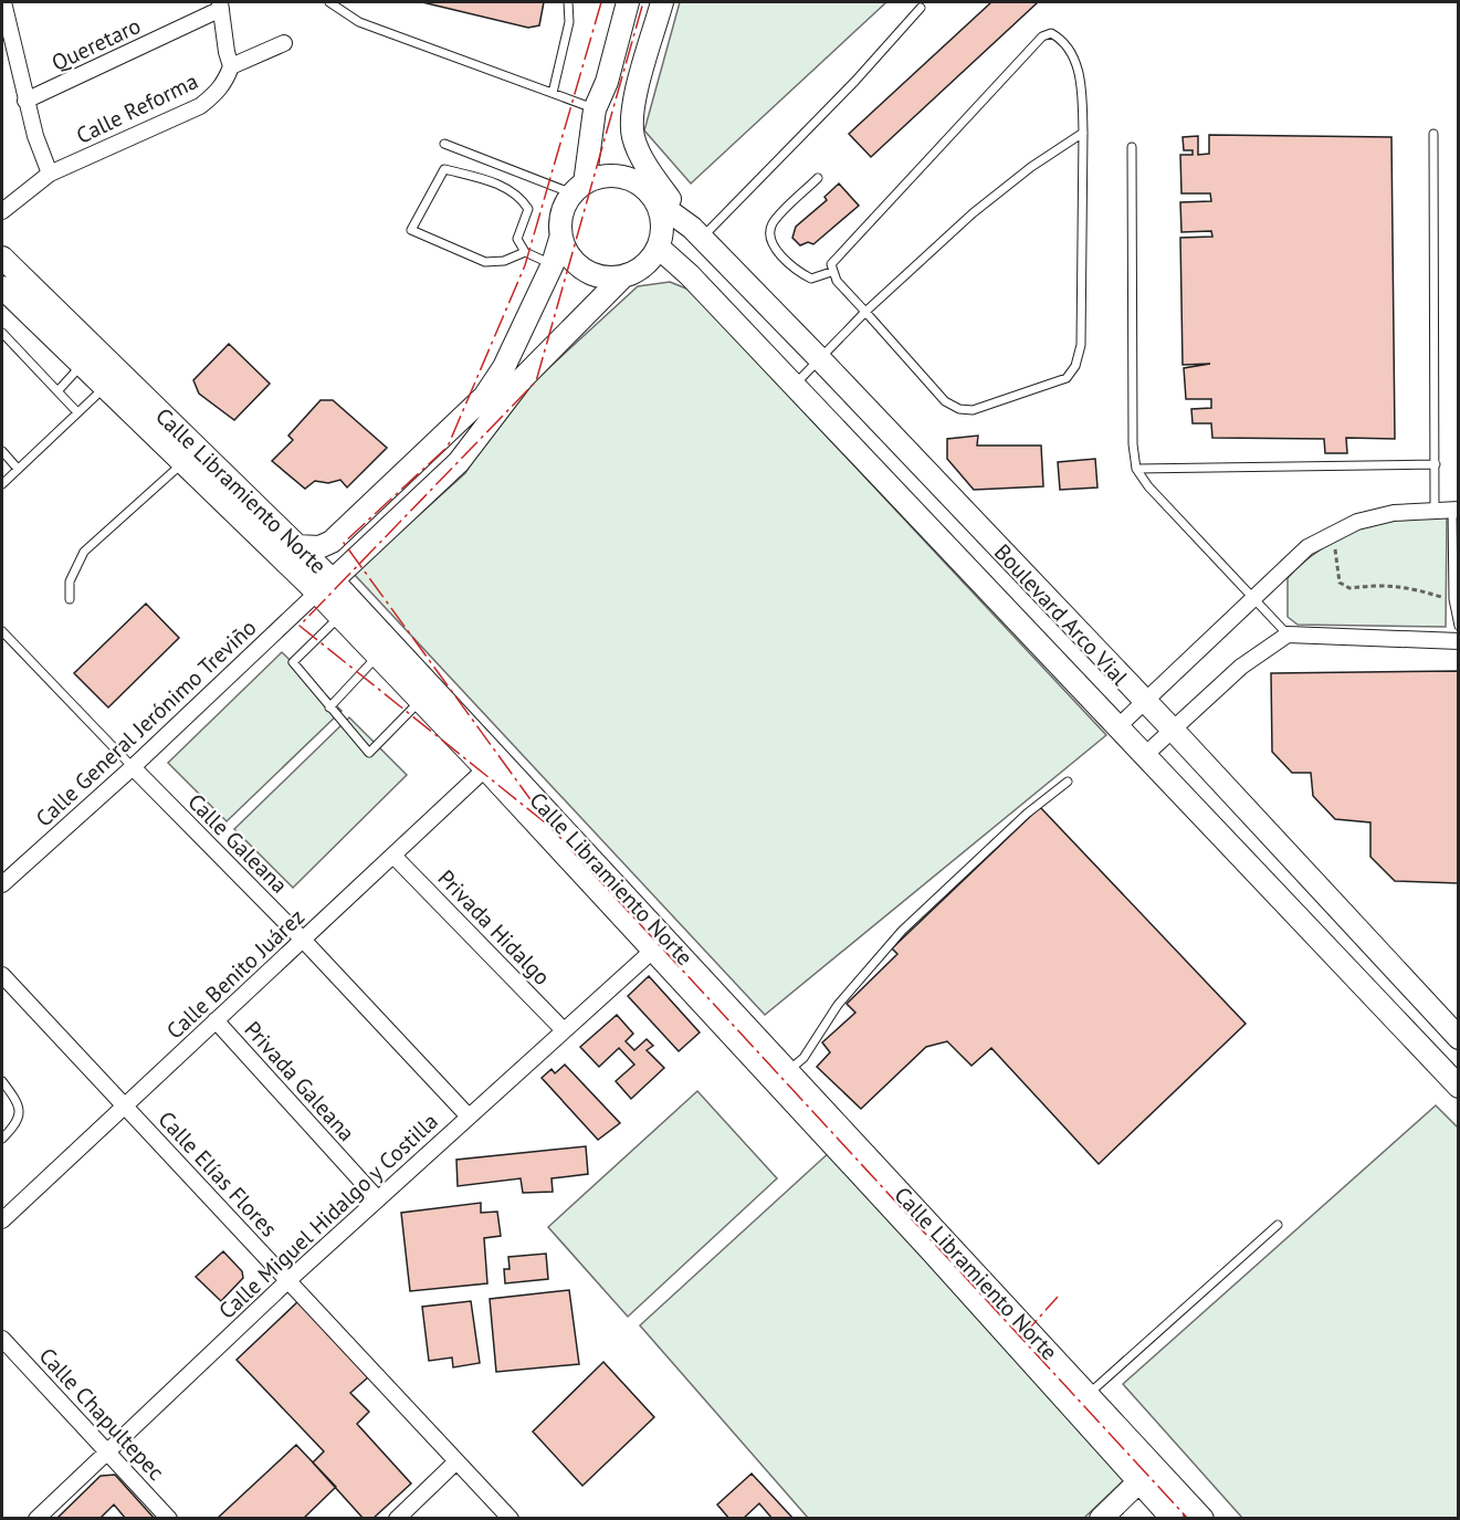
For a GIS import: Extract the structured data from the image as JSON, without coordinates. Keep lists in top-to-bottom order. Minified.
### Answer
{"streets":{"street":["Queretaro","Calle Reforma","Calle Libramiento Norte","Boulevard Arco Vial","Calle General Jerónimo Treviño","Calle Galeana","Privada Hidalgo","Calle Benito Juárez","Privada Galeana","Calle Elías Flores","Calle Miguel Hidalgo y Costilla","Calle Chapultepec"]},"crossings":[["Calle Libramiento Norte","Calle General Jerónimo Treviño"],["Calle Libramiento Norte","Calle Benito Juárez"],["Calle Libramiento Norte","Calle Miguel Hidalgo y Costilla"],["Calle General Jerónimo Treviño","Calle Galeana"],["Calle Galeana","Calle Benito Juárez"],["Calle Galeana","Calle Miguel Hidalgo y Costilla"],["Privada Hidalgo","Calle Benito Juárez"],["Privada Hidalgo","Calle Miguel Hidalgo y Costilla"],["Calle Benito Juárez","Privada Galeana"],["Calle Benito Juárez","Calle Elías Flores"],["Privada Galeana","Calle Miguel Hidalgo y Costilla"],["Calle Elías Flores","Calle Miguel Hidalgo y Costilla"],["Calle Miguel Hidalgo y Costilla","Calle Chapultepec"]]}
